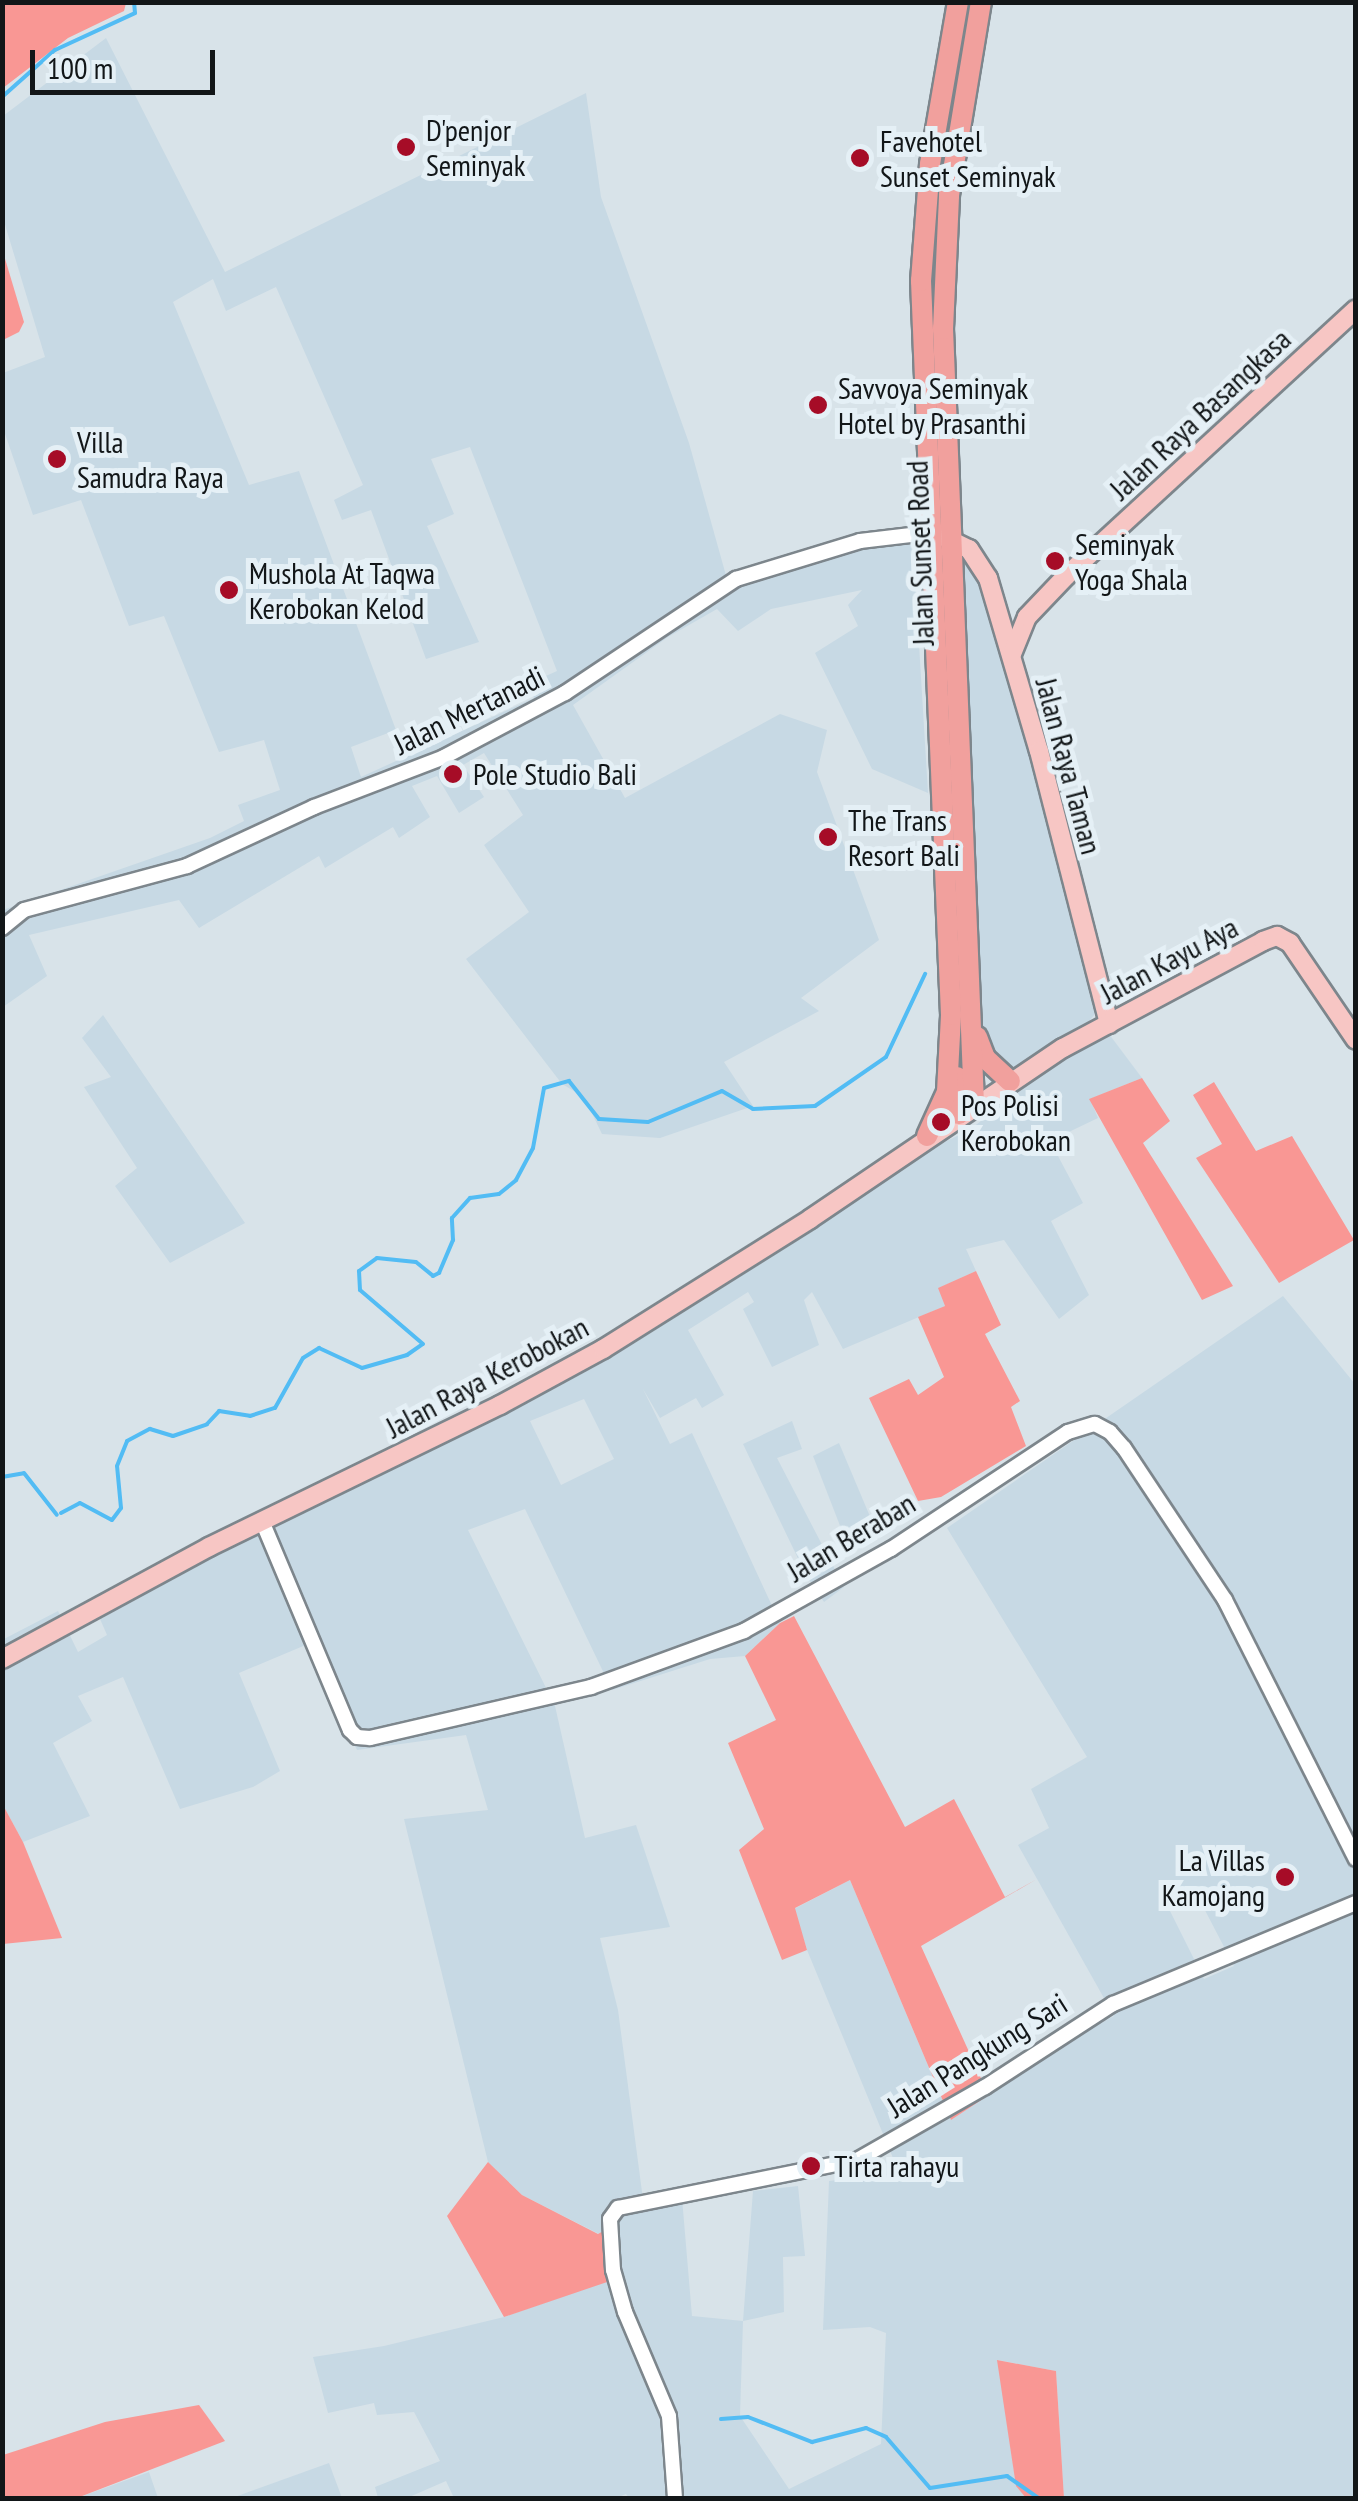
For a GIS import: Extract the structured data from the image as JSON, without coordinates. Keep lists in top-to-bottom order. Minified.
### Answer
{"streets":{"highway":["Jalan Sunset Road"],"main road":["Jalan Raya Basangkasa","Jalan Mertanadi","Jalan Raya Taman","Jalan Kayu Aya","Jalan Raya Kerobokan"],"street":["Jalan Beraban","Jalan Pangkung Sari"]},"crossings":[["Jalan Raya Basangkasa","Jalan Raya Taman"],["Jalan Sunset Road","Jalan Mertanadi"],["Jalan Sunset Road","Jalan Raya Taman"],["Jalan Mertanadi","Jalan Raya Taman"],["Jalan Raya Taman","Jalan Kayu Aya"],["Jalan Kayu Aya","Jalan Raya Kerobokan"],["Jalan Raya Kerobokan","Jalan Beraban"]],"places":["D'penjor Seminyak","Favehotel Sunset Seminyak","Savvoya Seminyak Hotel by Prasanthi","Villa Samudra Raya","Seminyak Yoga Shala","Mushola At Taqwa Kerobokan Kelod","Pole Studio Bali","The Trans Resort Bali","Pos Polisi Kerobokan","La Villas Kamojang","Tirta rahayu"],"scale_bar":"100 m"}
